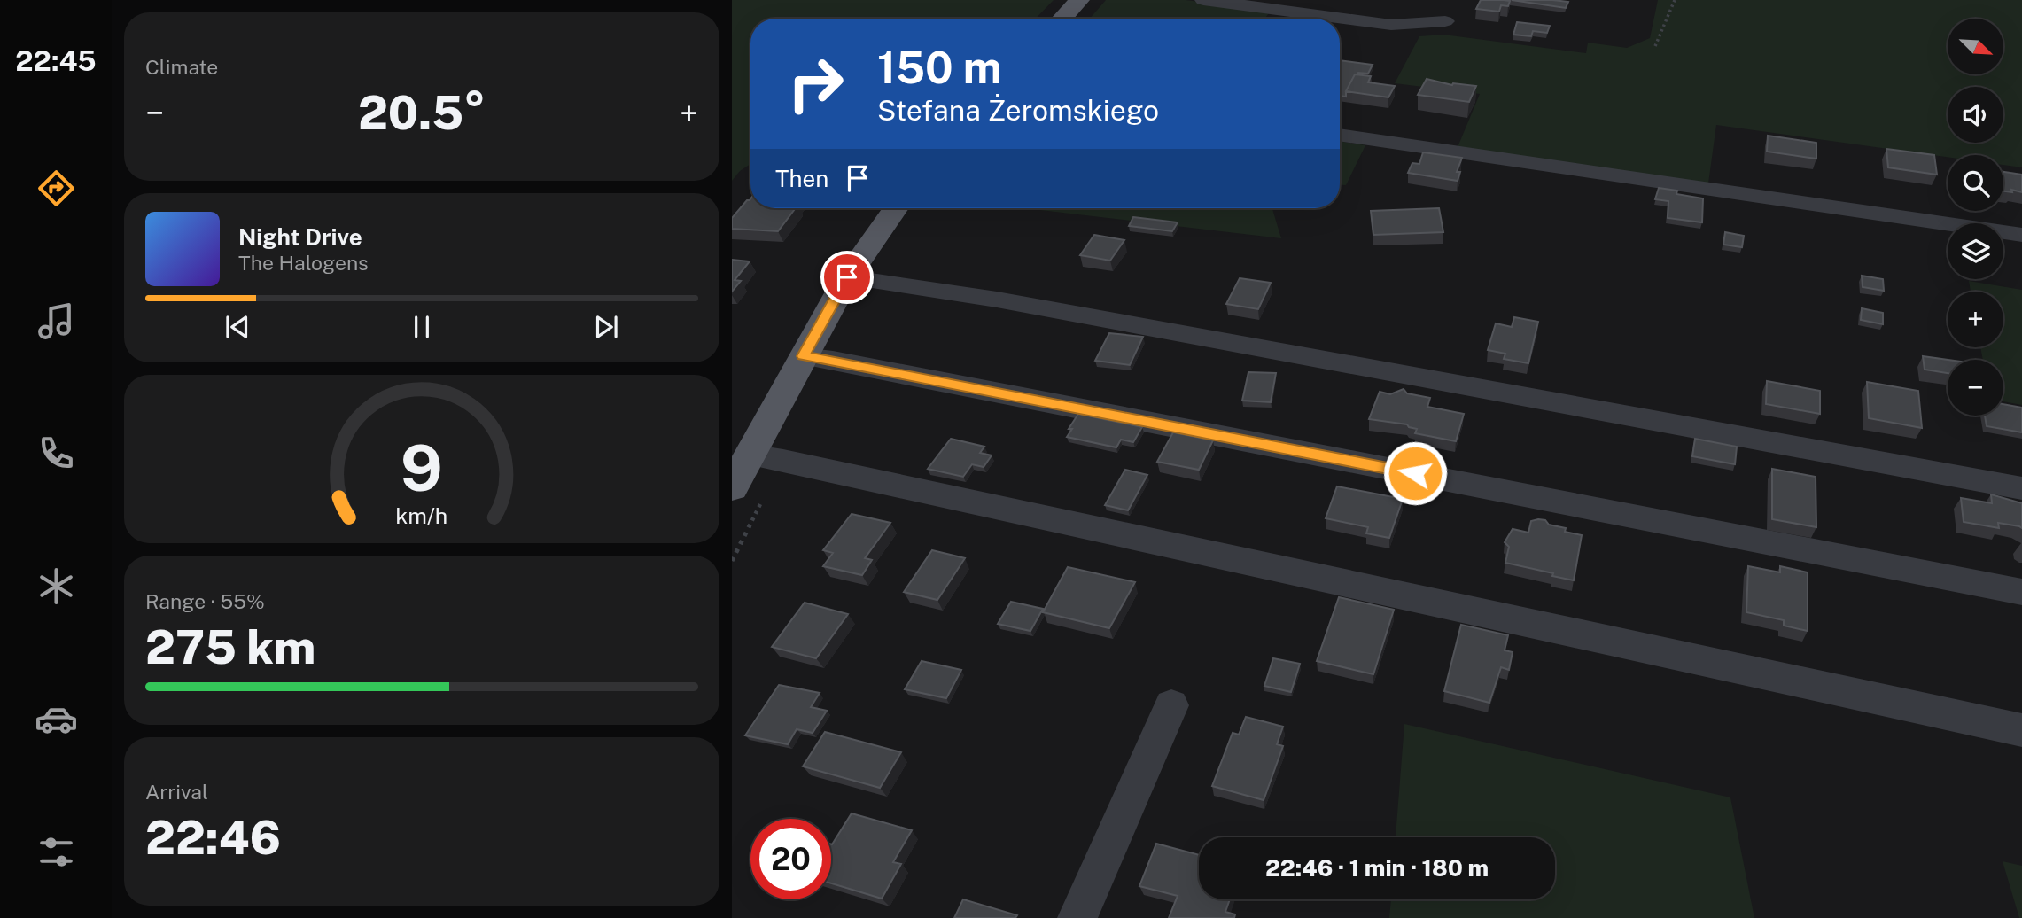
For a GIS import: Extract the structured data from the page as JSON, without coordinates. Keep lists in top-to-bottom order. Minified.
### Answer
{"north":"bottom right","page":{"tabs":"22:45","tile":["Climate",["Range · 55%","275 km"],["Arrival","22:46"]],"map_buttons":["+","−"],"turn":["150 m","Stefana Żeromskiego"],"heat":["−","20.5°","+"],"then":"Then","song":["Night Drive","The Halogens"],"limit":"20","trip":"22:46 · 1 min · 180 m","gauge":["9","km/h"]}}
